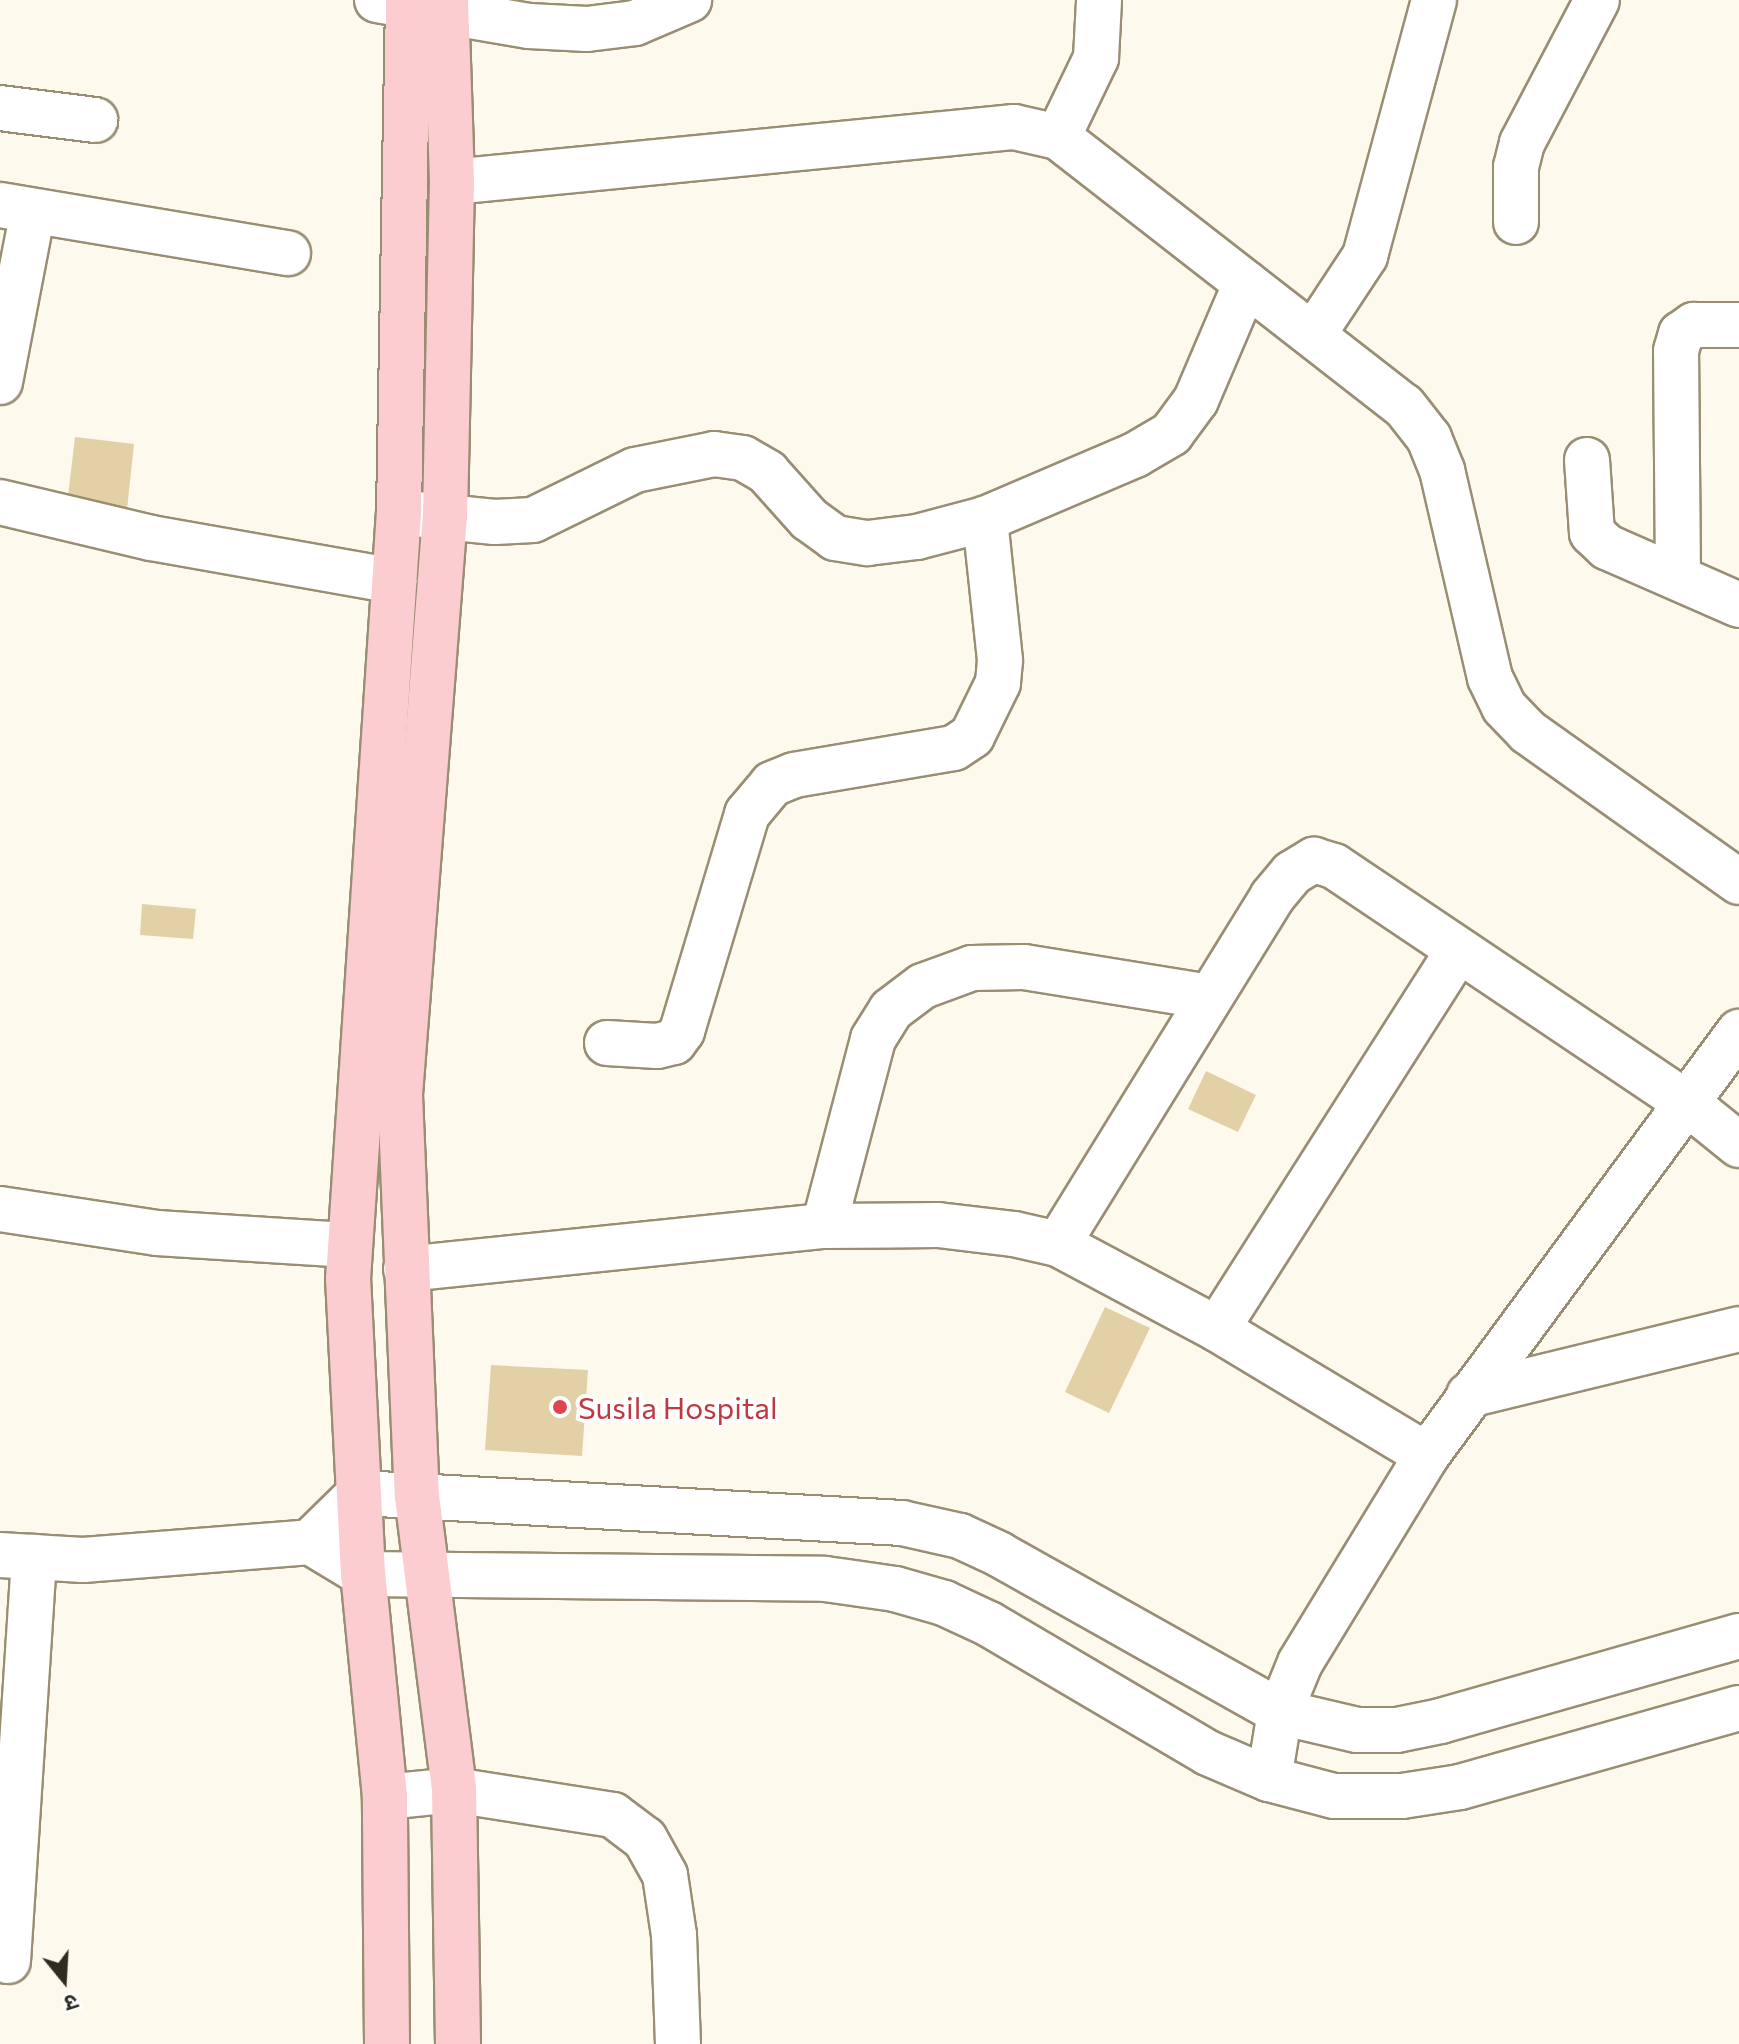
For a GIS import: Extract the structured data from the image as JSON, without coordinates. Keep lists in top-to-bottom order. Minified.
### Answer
{"places":["Susila Hospital"],"north":"bottom"}
